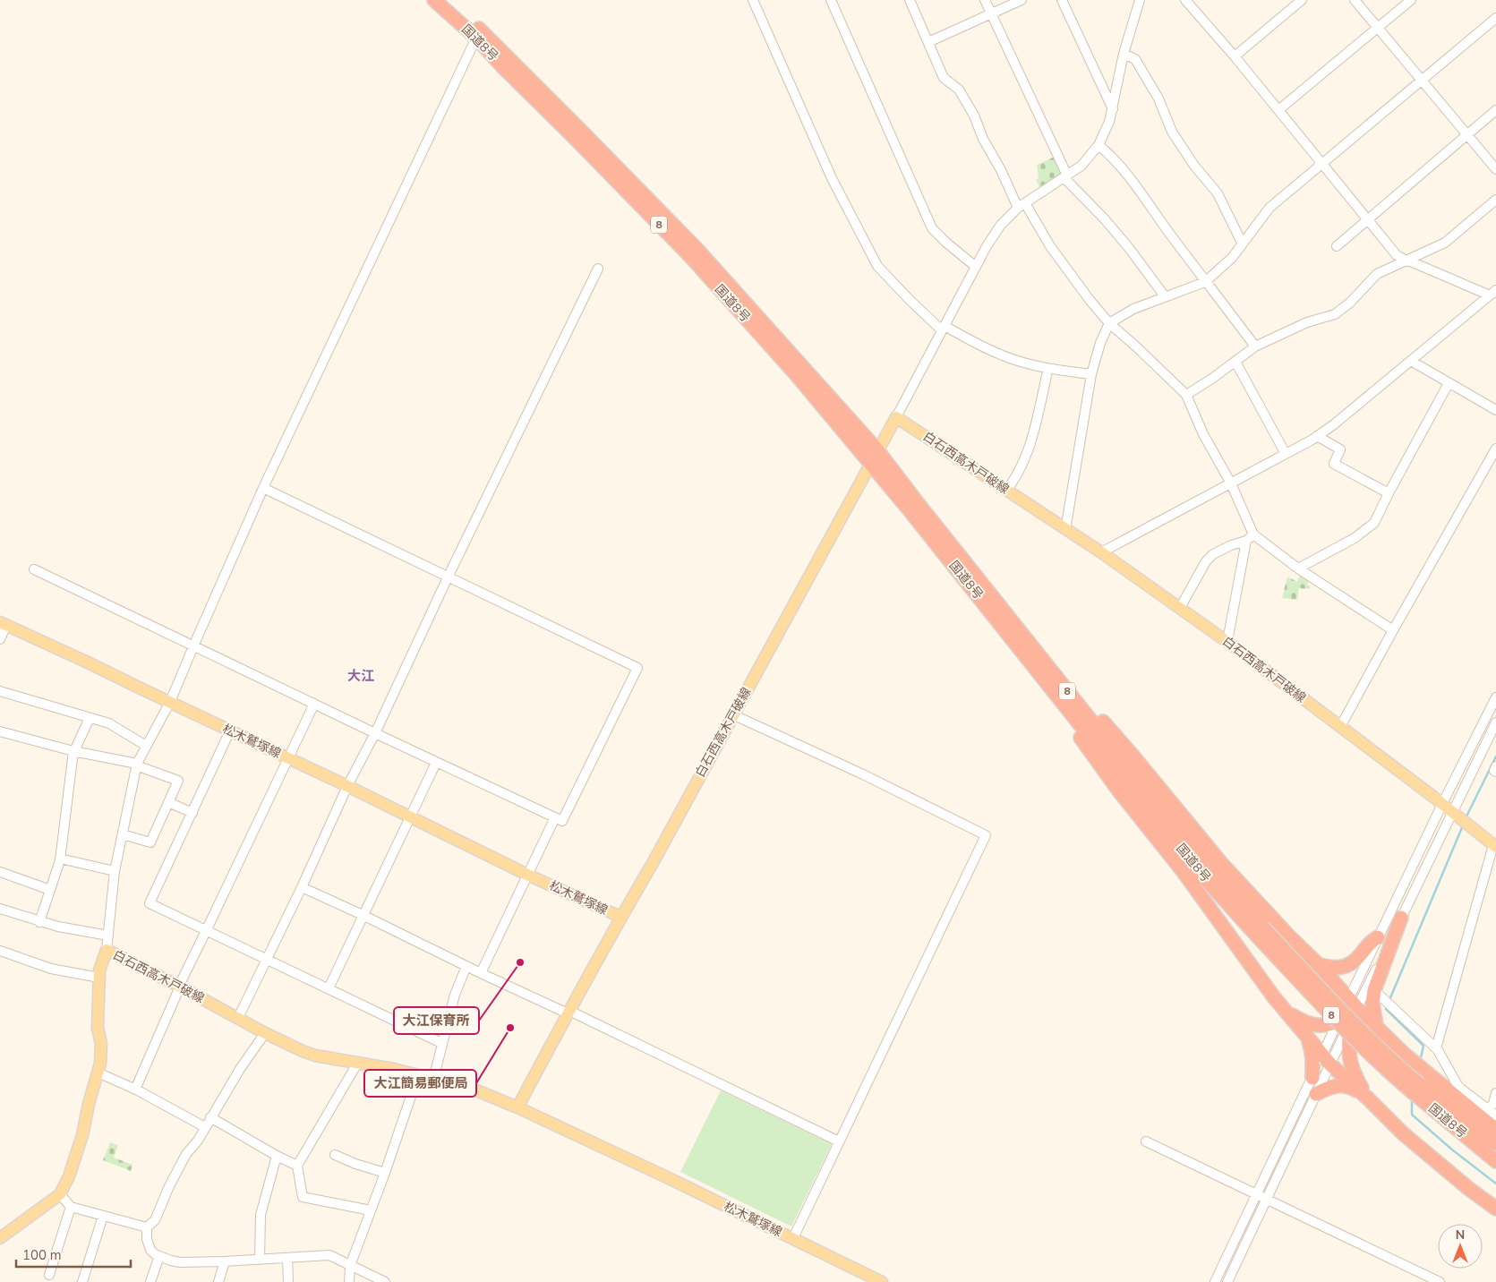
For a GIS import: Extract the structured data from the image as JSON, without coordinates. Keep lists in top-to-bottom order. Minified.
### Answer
{"streets":{"highway":["国道8号","8"],"main road":["白石西高木戸破線","松木鷲塚線"]},"crossings":[["国道8号","白石西高木戸破線"],["白石西高木戸破線","松木鷲塚線"]],"districts":["大江"],"places":["大江保育所","大江簡易郵便局"],"scale_bar":"100 m","north":"top"}
